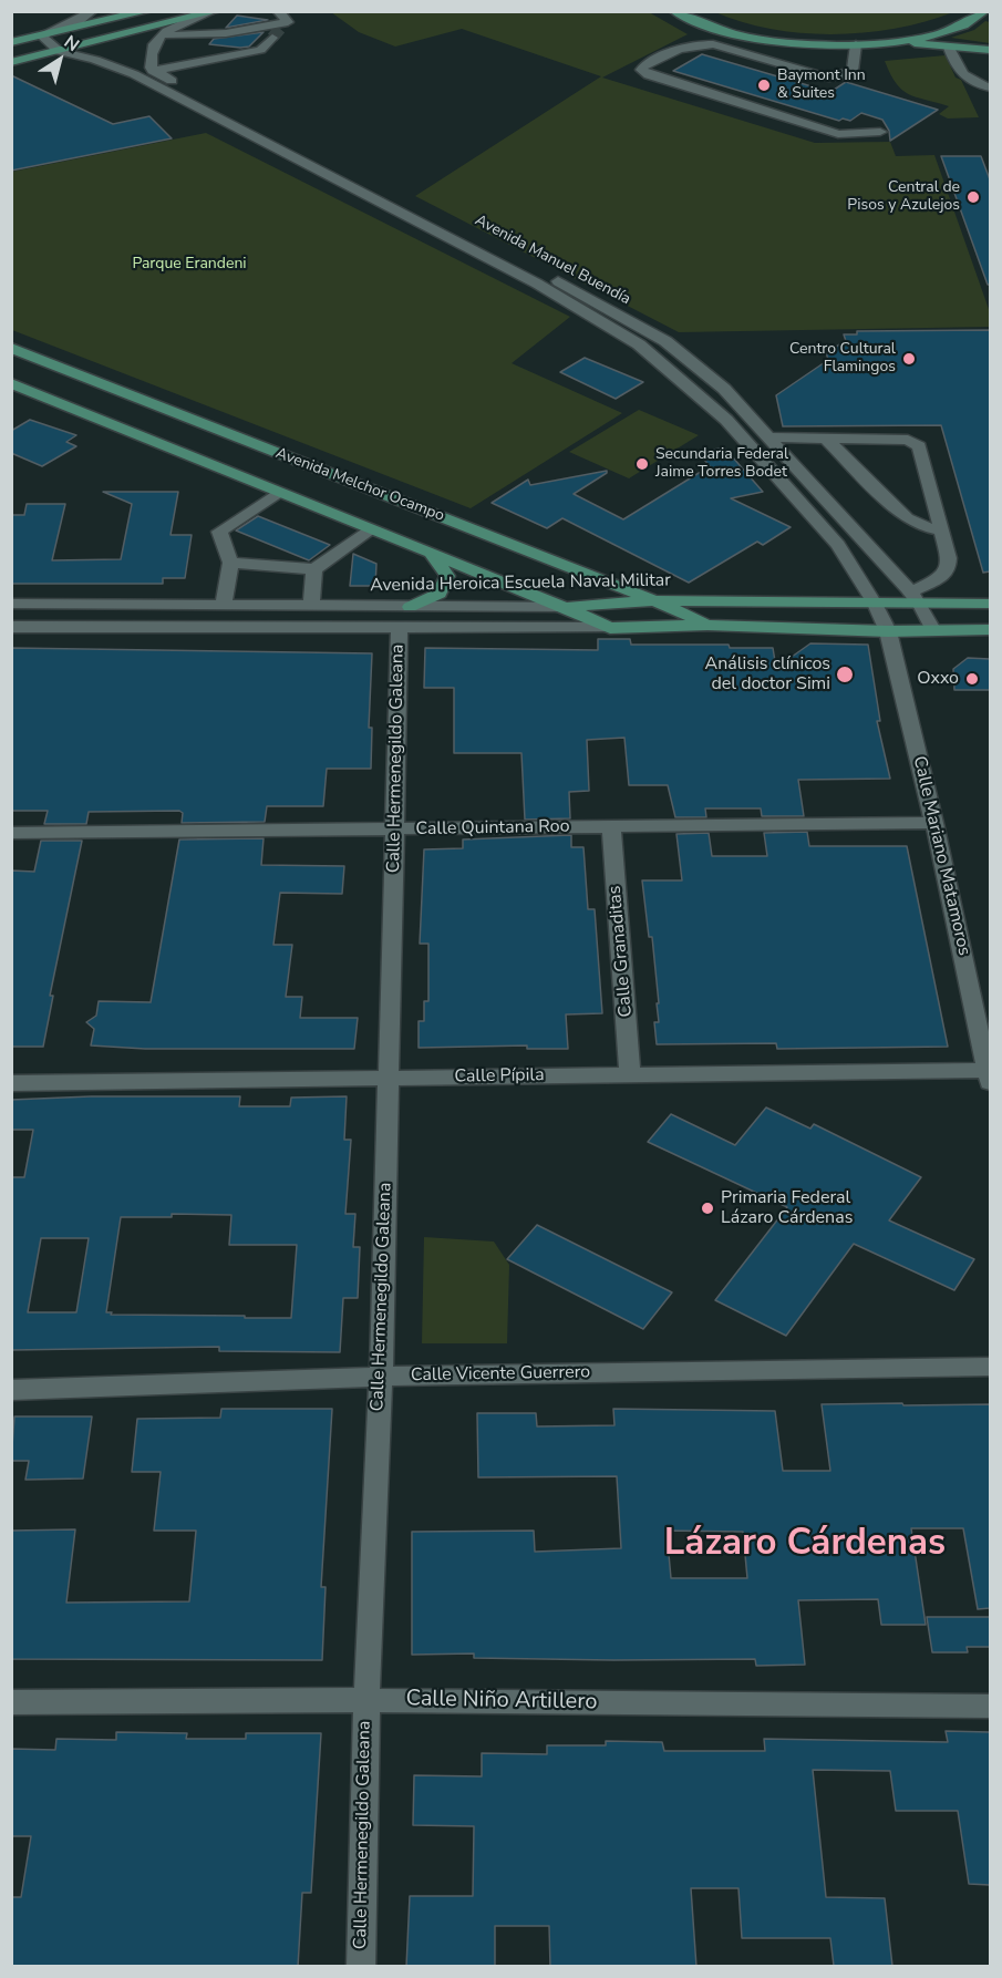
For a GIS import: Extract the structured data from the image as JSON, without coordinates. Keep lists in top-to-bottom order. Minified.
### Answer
{"streets":{"main road":["Avenida Melchor Ocampo","Avenida Heroica Escuela Naval Militar"],"street":["Avenida Manuel Buendía","Calle Hermenegildo Galeana","Calle Quintana Roo","Calle Mariano Matamoros","Calle Granaditas","Calle Pípila","Calle Vicente Guerrero","Calle Niño Artillero"]},"crossings":[["Avenida Manuel Buendía","Avenida Heroica Escuela Naval Militar"],["Avenida Manuel Buendía","Calle Mariano Matamoros"],["Avenida Melchor Ocampo","Avenida Heroica Escuela Naval Militar"],["Calle Hermenegildo Galeana","Calle Quintana Roo"],["Calle Hermenegildo Galeana","Calle Pípila"],["Calle Hermenegildo Galeana","Calle Vicente Guerrero"],["Calle Hermenegildo Galeana","Calle Niño Artillero"],["Calle Quintana Roo","Calle Mariano Matamoros"],["Calle Quintana Roo","Calle Granaditas"],["Calle Mariano Matamoros","Calle Pípila"],["Calle Granaditas","Calle Pípila"]],"districts":["Lázaro Cárdenas"],"parks":["Parque Erandeni"],"places":["Baymont Inn & Suites","Central de Pisos y Azulejos","Centro Cultural Flamingos","Secundaria Federal Jaime Torres Bodet","Análisis clínicos del doctor Simi","Oxxo","Primaria Federal Lázaro Cárdenas"],"north":"top right"}
